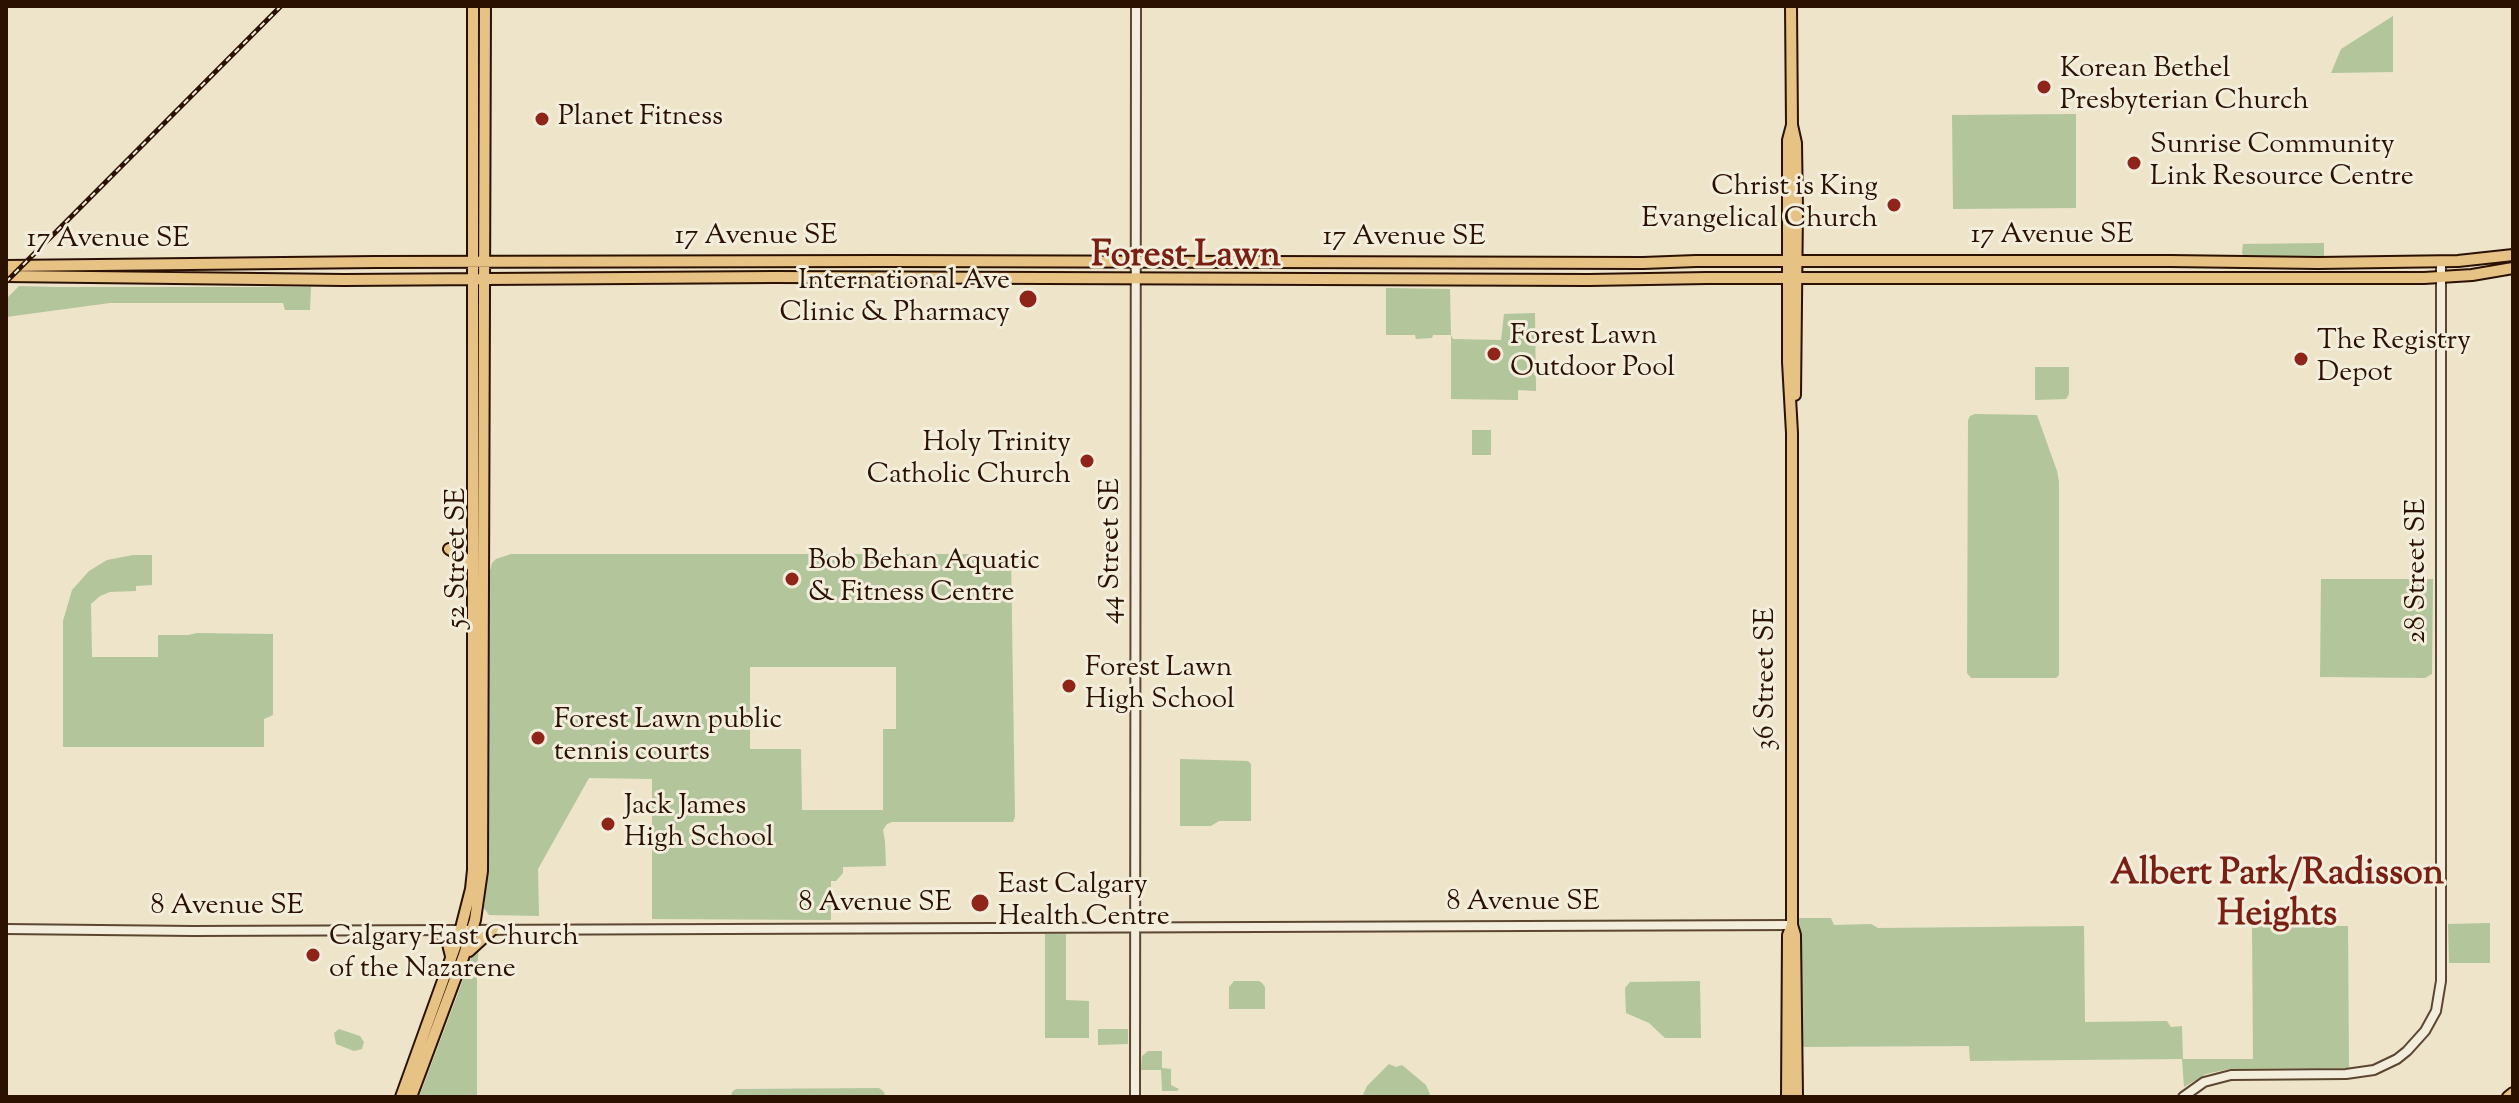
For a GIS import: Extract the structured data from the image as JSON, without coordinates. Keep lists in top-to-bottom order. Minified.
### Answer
{"streets":{"main road":["17 Avenue SE","52 Street SE","36 Street SE"],"street":["44 Street SE","28 Street SE","8 Avenue SE"]},"crossings":[["17 Avenue SE","44 Street SE"],["17 Avenue SE","52 Street SE"],["17 Avenue SE","28 Street SE"],["17 Avenue SE","36 Street SE"],["44 Street SE","8 Avenue SE"],["52 Street SE","8 Avenue SE"],["36 Street SE","8 Avenue SE"]],"districts":["Forest Lawn","Albert Park/Radisson Heights"],"places":["Korean Bethel Presbyterian Church","Planet Fitness","Sunrise Community Link Resource Centre","Christ is King Evangelical Church","International Ave Clinic & Pharmacy","Forest Lawn Outdoor Pool","The Registry Depot","Holy Trinity Catholic Church","Bob Behan Aquatic & Fitness Centre","Forest Lawn High School","Forest Lawn public tennis courts","Jack James High School","East Calgary Health Centre","Calgary East Church of the Nazarene"]}
